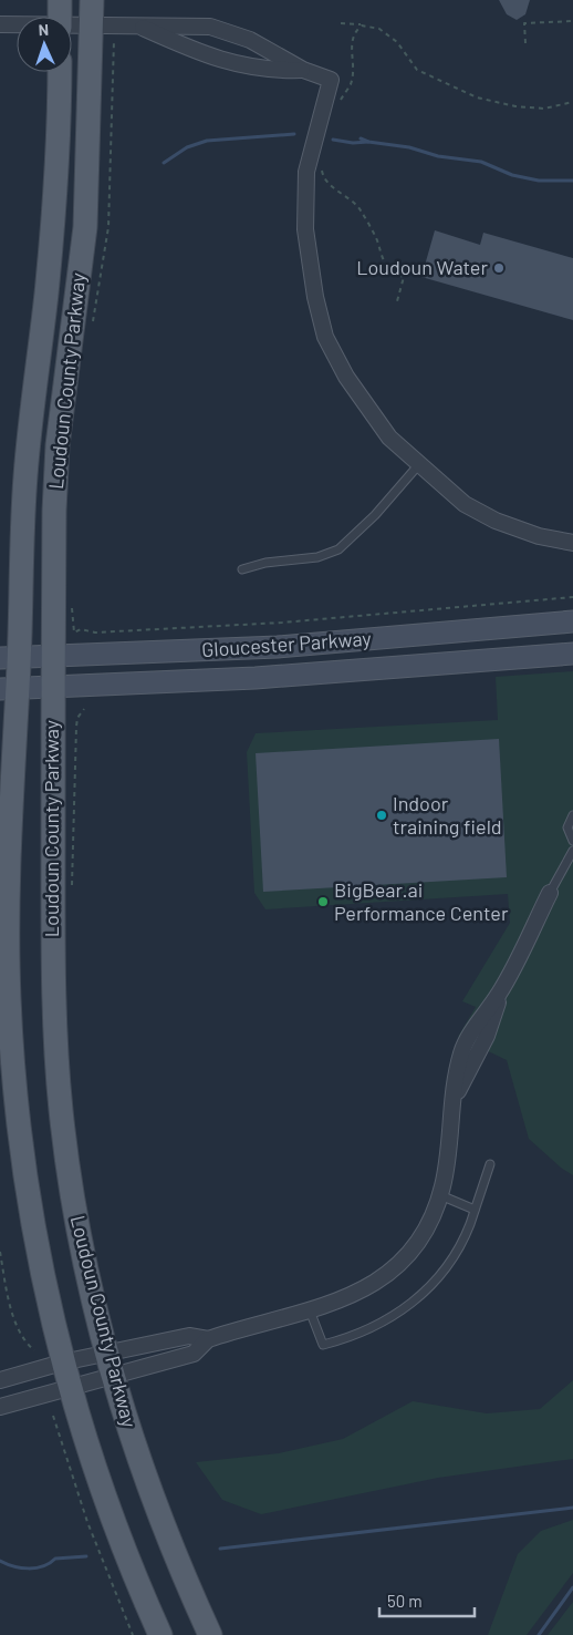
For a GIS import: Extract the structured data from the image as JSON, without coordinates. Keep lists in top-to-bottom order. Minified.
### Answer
{"streets":{"main road":["Loudoun County Parkway","Gloucester Parkway"]},"crossings":[["Loudoun County Parkway","Gloucester Parkway"]],"places":["Loudoun Water","Indoor training field","BigBear.ai Performance Center"],"scale_bar":"50 m","north":"top"}
